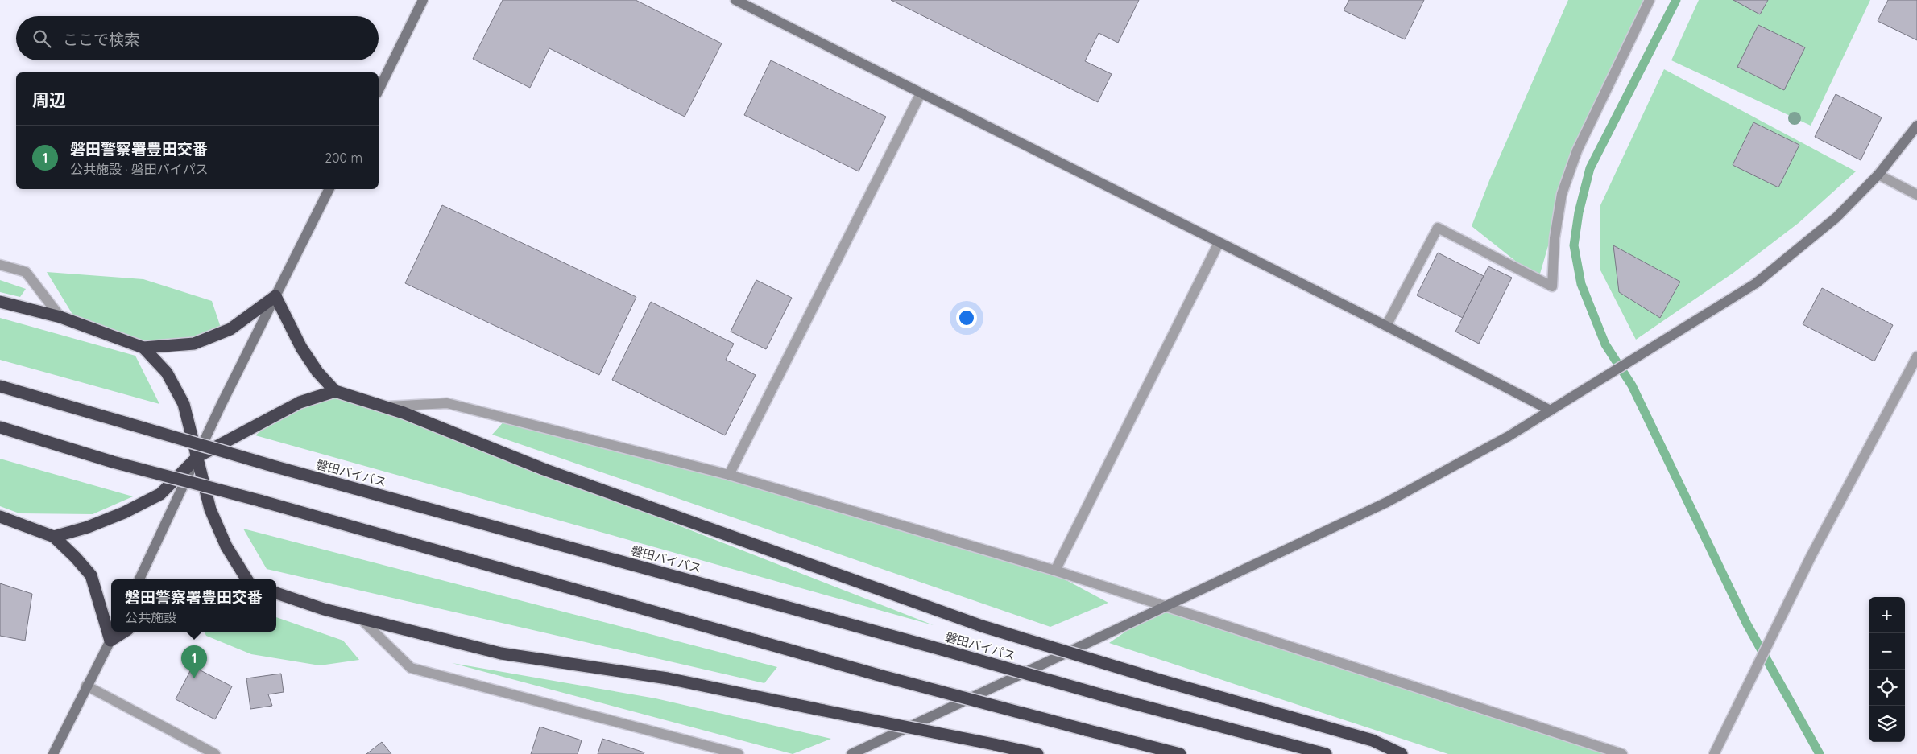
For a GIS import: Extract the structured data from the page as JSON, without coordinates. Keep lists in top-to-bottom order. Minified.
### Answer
{"streets":{"highway":["磐田バイパス"]},"page":{"search":"ここで検索","heading":"周辺","list":[{"mark":"1","name":"磐田警察署豊田交番","note":"公共施設 · 磐田バイパス","value":"200 m"}],"popup":["磐田警察署豊田交番","公共施設"],"map_buttons":["+","−"],"pins":"1"}}
